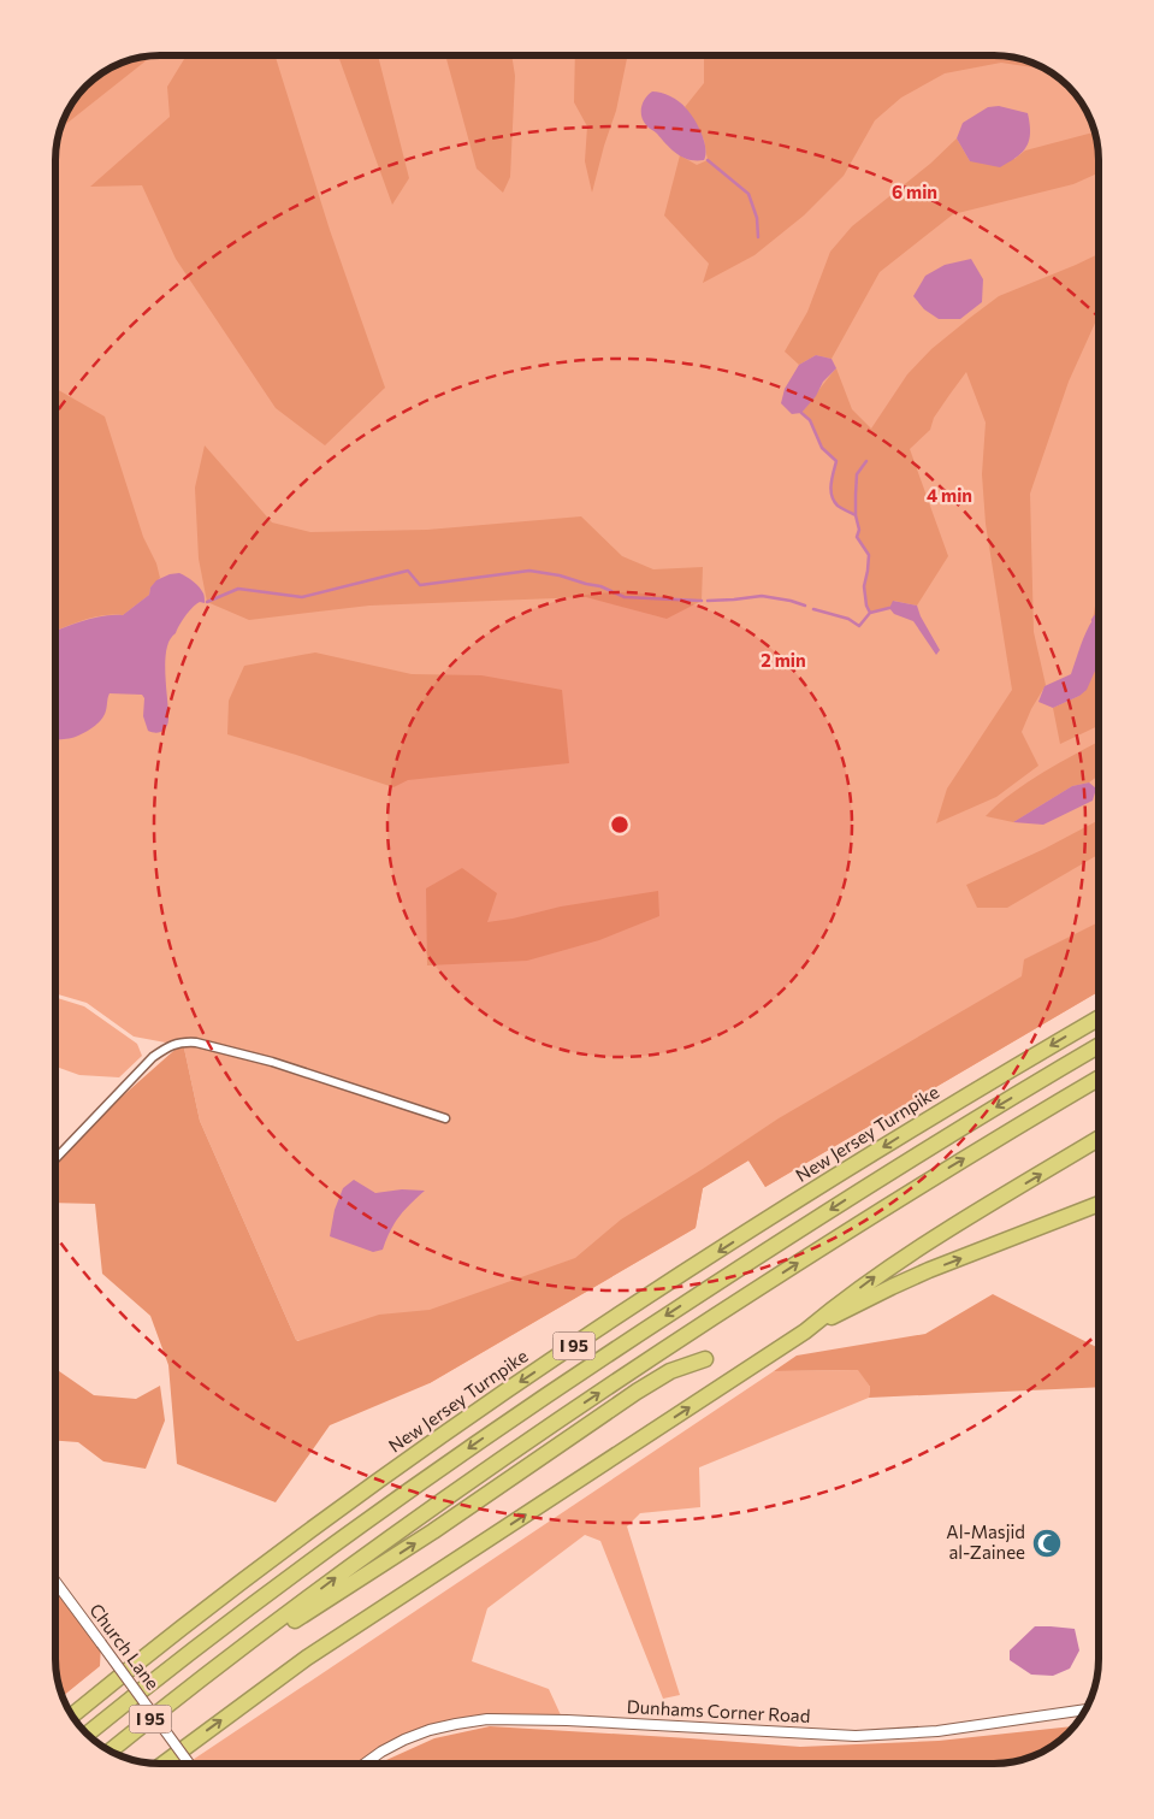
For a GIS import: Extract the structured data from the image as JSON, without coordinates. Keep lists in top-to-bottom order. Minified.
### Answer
{"streets":{"highway":["New Jersey Turnpike","I 95"],"street":["Church Lane","Dunhams Corner Road"]},"places":{"mosque":["Al-Masjid al-Zainee"]},"rings":["6 min","4 min","2 min"]}
